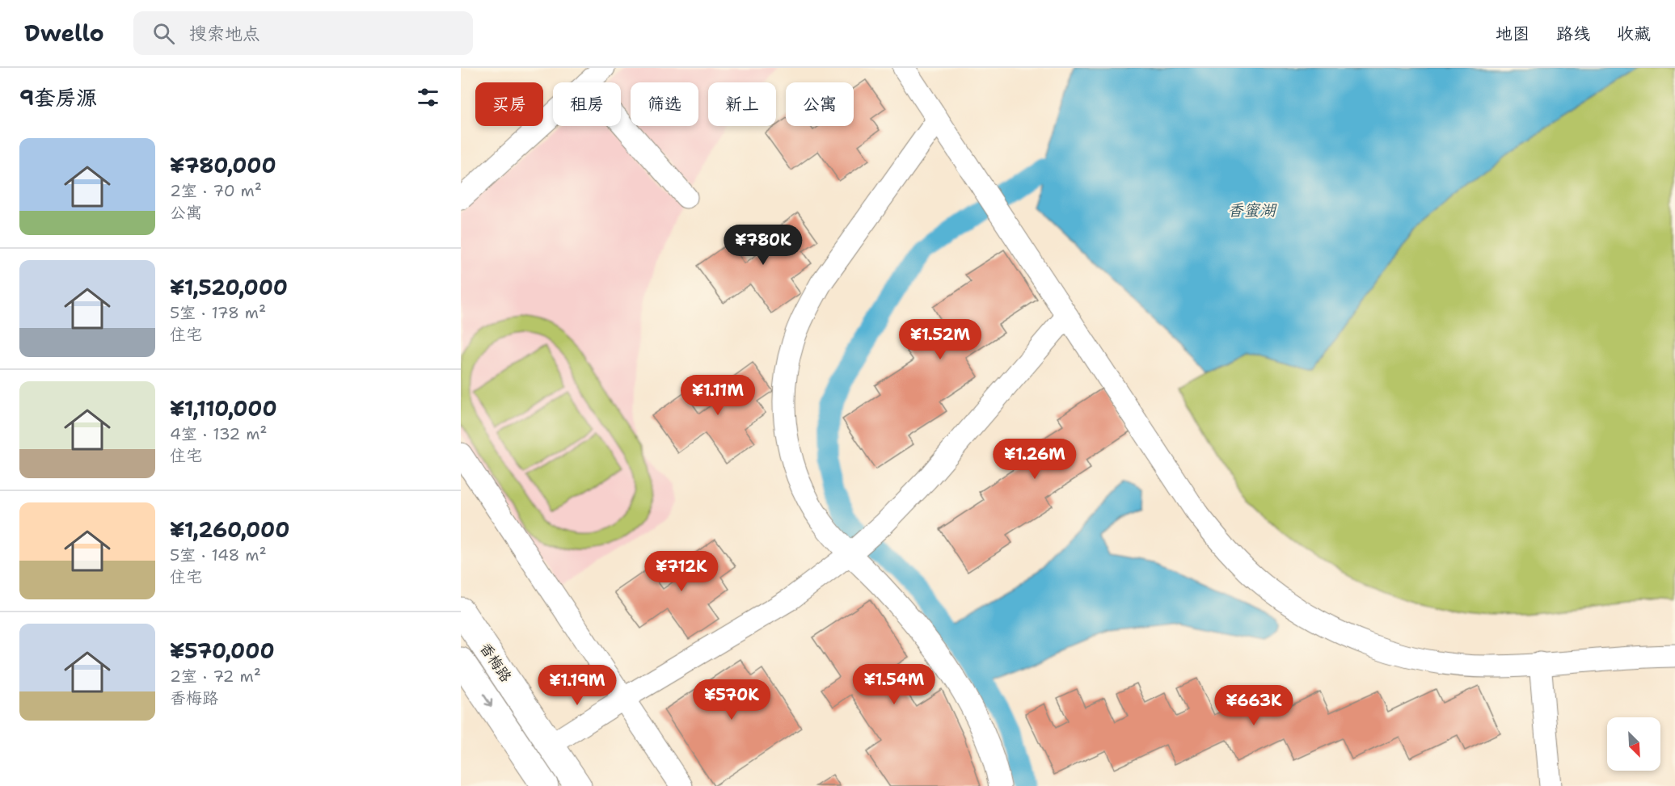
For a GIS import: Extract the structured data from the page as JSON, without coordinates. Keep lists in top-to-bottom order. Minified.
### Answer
{"streets":{"main road":["香梅路"]},"water":["香蜜湖"],"north":"bottom right","page":{"header":"Dwello","search":"搜索地点","nav":["地图","路线","收藏"],"heading":"9套房源","chip":["买房","租房","筛选","新上","公寓"],"list":[{"name":"¥780,000","note":"2室 · 70 m² · 公寓"},{"name":"¥1,520,000","note":"5室 · 178 m² · 住宅"},{"name":"¥1,110,000","note":"4室 · 132 m² · 住宅"},{"name":"¥1,260,000","note":"5室 · 148 m² · 住宅"},{"name":"¥570,000","note":"2室 · 72 m² · 香梅路"}],"price":["¥780K","¥1.52M","¥1.11M","¥1.26M","¥712K","¥1.54M","¥1.19M","¥570K","¥663K"]}}
